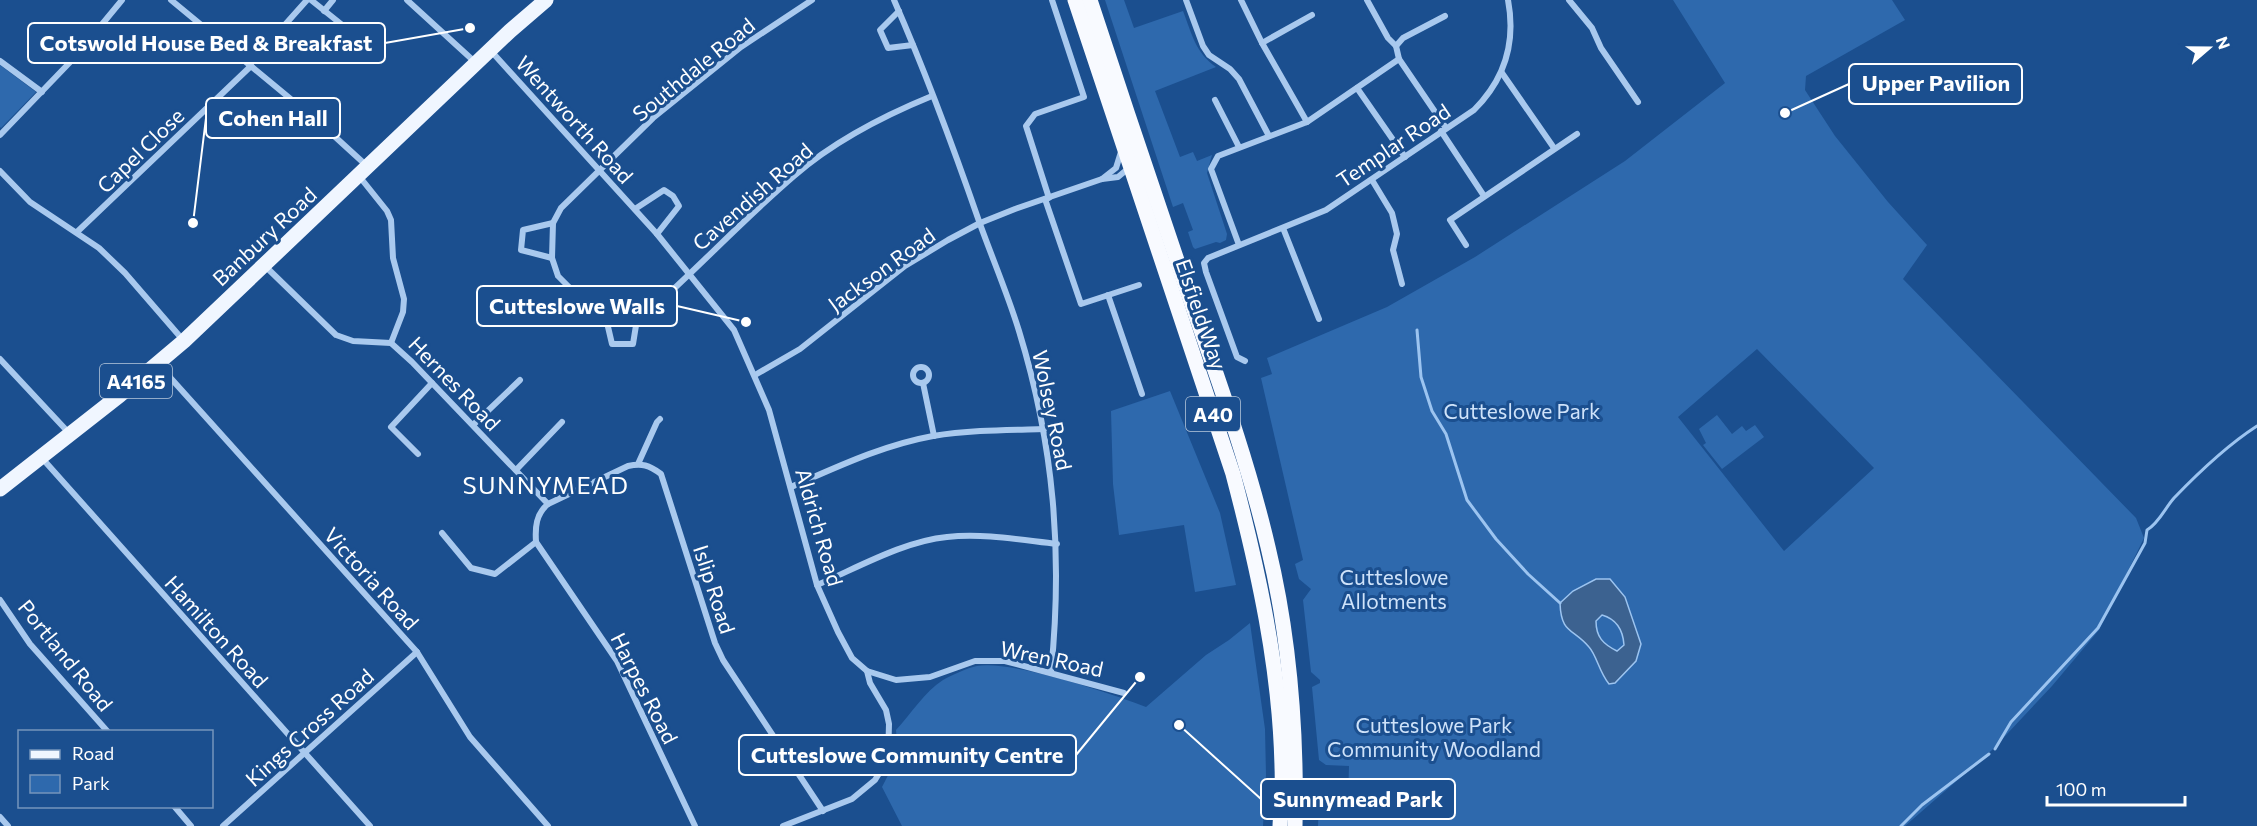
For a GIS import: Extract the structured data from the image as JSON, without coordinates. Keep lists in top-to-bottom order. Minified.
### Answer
{"streets":{"highway":["Elsfield Way","A40"],"main road":["Banbury Road","A4165"],"street":["Southdale Road","Wentworth Road","Templar Road","Capel Close","Cavendish Road","Jackson Road","Hernes Road","Wolsey Road","Aldrich Road","Victoria Road","Islip Road","Hamilton Road","Portland Road","Wren Road","Harpes Road","Kings Cross Road"]},"crossings":[["Southdale Road","Wentworth Road"],["Wentworth Road","Cavendish Road"],["Wentworth Road","Banbury Road"],["Wentworth Road","Aldrich Road"],["Cavendish Road","Wolsey Road"],["Banbury Road","Hernes Road"],["Banbury Road","Victoria Road"],["Banbury Road","Hamilton Road"],["Jackson Road","Elsfield Way"],["Jackson Road","Wolsey Road"],["Jackson Road","Aldrich Road"],["Wolsey Road","Wren Road"],["Aldrich Road","Islip Road"],["Aldrich Road","Wren Road"],["Victoria Road","Kings Cross Road"],["Hamilton Road","Kings Cross Road"]],"districts":["SUNNYMEAD"],"parks":["Cutteslowe Park","Cutteslowe Allotments","Cutteslowe Park Community Woodland"],"places":["Cotswold House Bed & Breakfast","Upper Pavilion","Cohen Hall","Cutteslowe Walls","Cutteslowe Community Centre","Sunnymead Park"],"legend":["Road","Park"],"scale_bar":"100 m","north":"right"}
